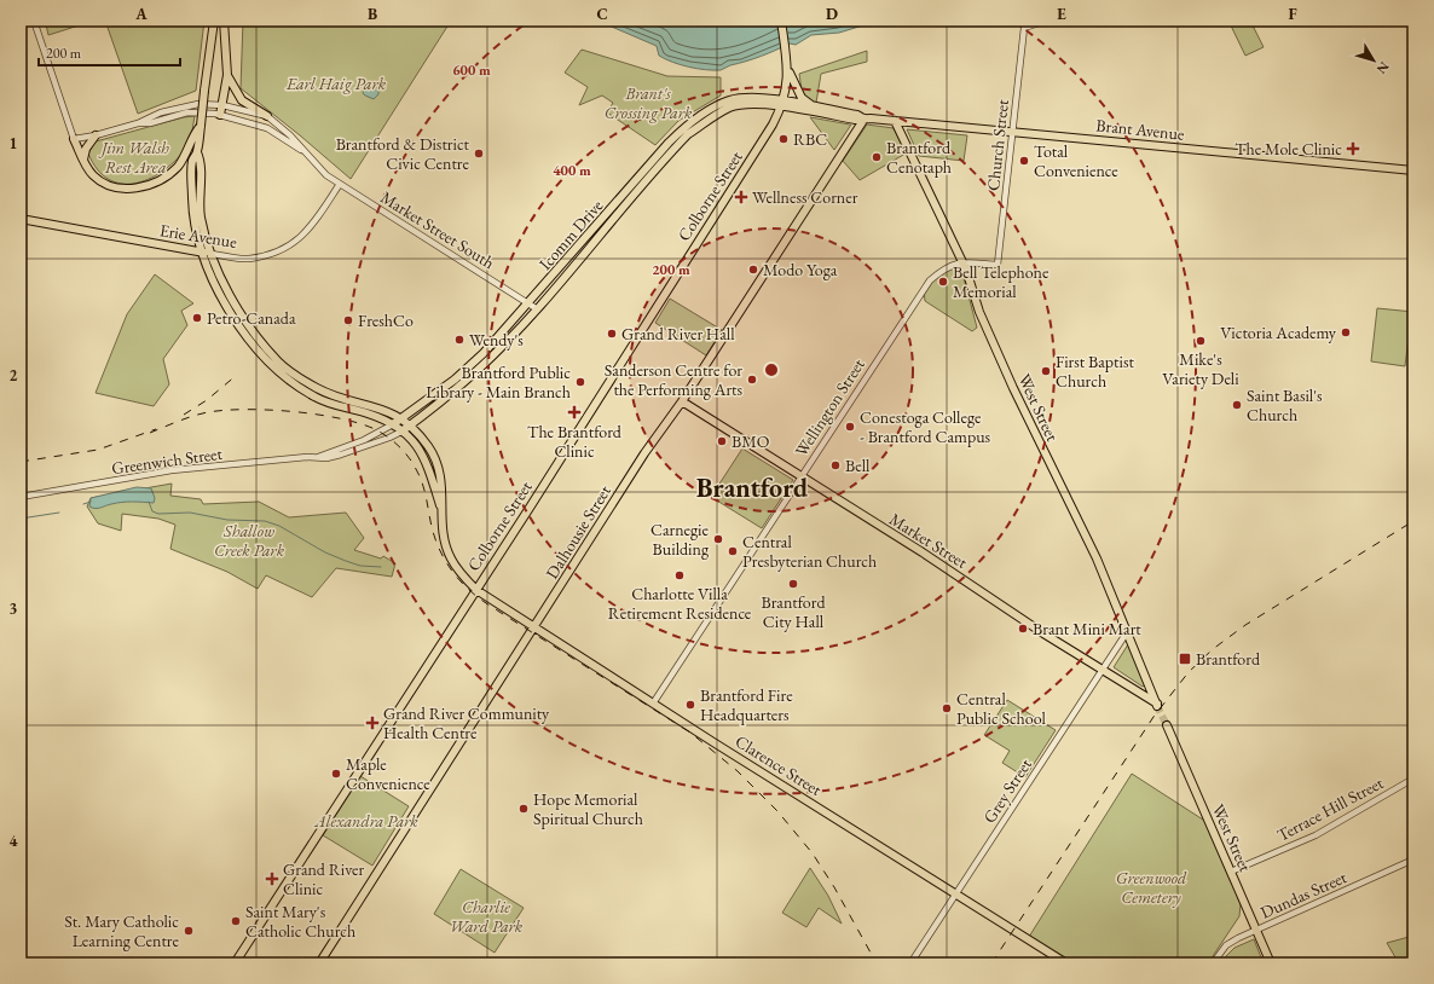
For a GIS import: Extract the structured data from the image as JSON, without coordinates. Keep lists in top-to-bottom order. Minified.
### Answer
{"streets":{"main road":["Brant Avenue","Colborne Street","Icomm Drive","Erie Avenue","West Street","Dalhousie Street","Market Street","Clarence Street"],"street":["Church Street","Market Street South","Wellington Street","Greenwich Street","Grey Street","Terrace Hill Street","Dundas Street"]},"crossings":[["Brant Avenue","Church Street"],["Brant Avenue","Colborne Street"],["Brant Avenue","Icomm Drive"],["Brant Avenue","West Street"],["Brant Avenue","Dalhousie Street"],["Church Street","Wellington Street"],["Church Street","West Street"],["Colborne Street","Icomm Drive"],["Colborne Street","Clarence Street"],["Market Street South","Icomm Drive"],["Market Street South","Erie Avenue"],["Icomm Drive","Greenwich Street"],["Wellington Street","West Street"],["Wellington Street","Market Street"],["Wellington Street","Clarence Street"],["West Street","Market Street"],["West Street","Grey Street"],["West Street","Terrace Hill Street"],["West Street","Dundas Street"],["Dalhousie Street","Market Street"],["Dalhousie Street","Clarence Street"],["Market Street","Grey Street"],["Clarence Street","Grey Street"]],"districts":["Brantford"],"parks":["Earl Haig Park","Brant's Crossing Park","Jim Walsh Rest Area","Shallow Creek Park","Alexandra Park","Greenwood Cemetery","Charlie Ward Park"],"places":{"other":["RBC","Brantford & District Civic Centre","Brantford Cenotaph","Total Convenience","Modo Yoga","Bell Telephone Memorial","Petro-Canada","FreshCo","Victoria Academy","Grand River Hall","Wendy's","Mike's Variety Deli","First Baptist Church","Sanderson Centre for the Performing Arts","Brantford Public Library - Main Branch","Saint Basil's Church","Conestoga College - Brantford Campus","BMO","Bell","Carnegie Building","Central Presbyterian Church","Charlotte Villa Retirement Residence","Brantford City Hall","Brant Mini Mart","Brantford Fire Headquarters","Central Public School","Maple Convenience","Hope Memorial Spiritual Church","Saint Mary's Catholic Church","St. Mary Catholic Learning Centre"],"health":["The Mole Clinic","Wellness Corner","The Brantford Clinic","Grand River Community Health Centre","Grand River Clinic"],"transit":["Brantford"]},"scale_bar":"200 m","north":"bottom right","grid":{"columns":["A","B","C","D","E","F"],"rows":["1","2","3","4"]},"rings":["600 m","400 m","200 m"]}
